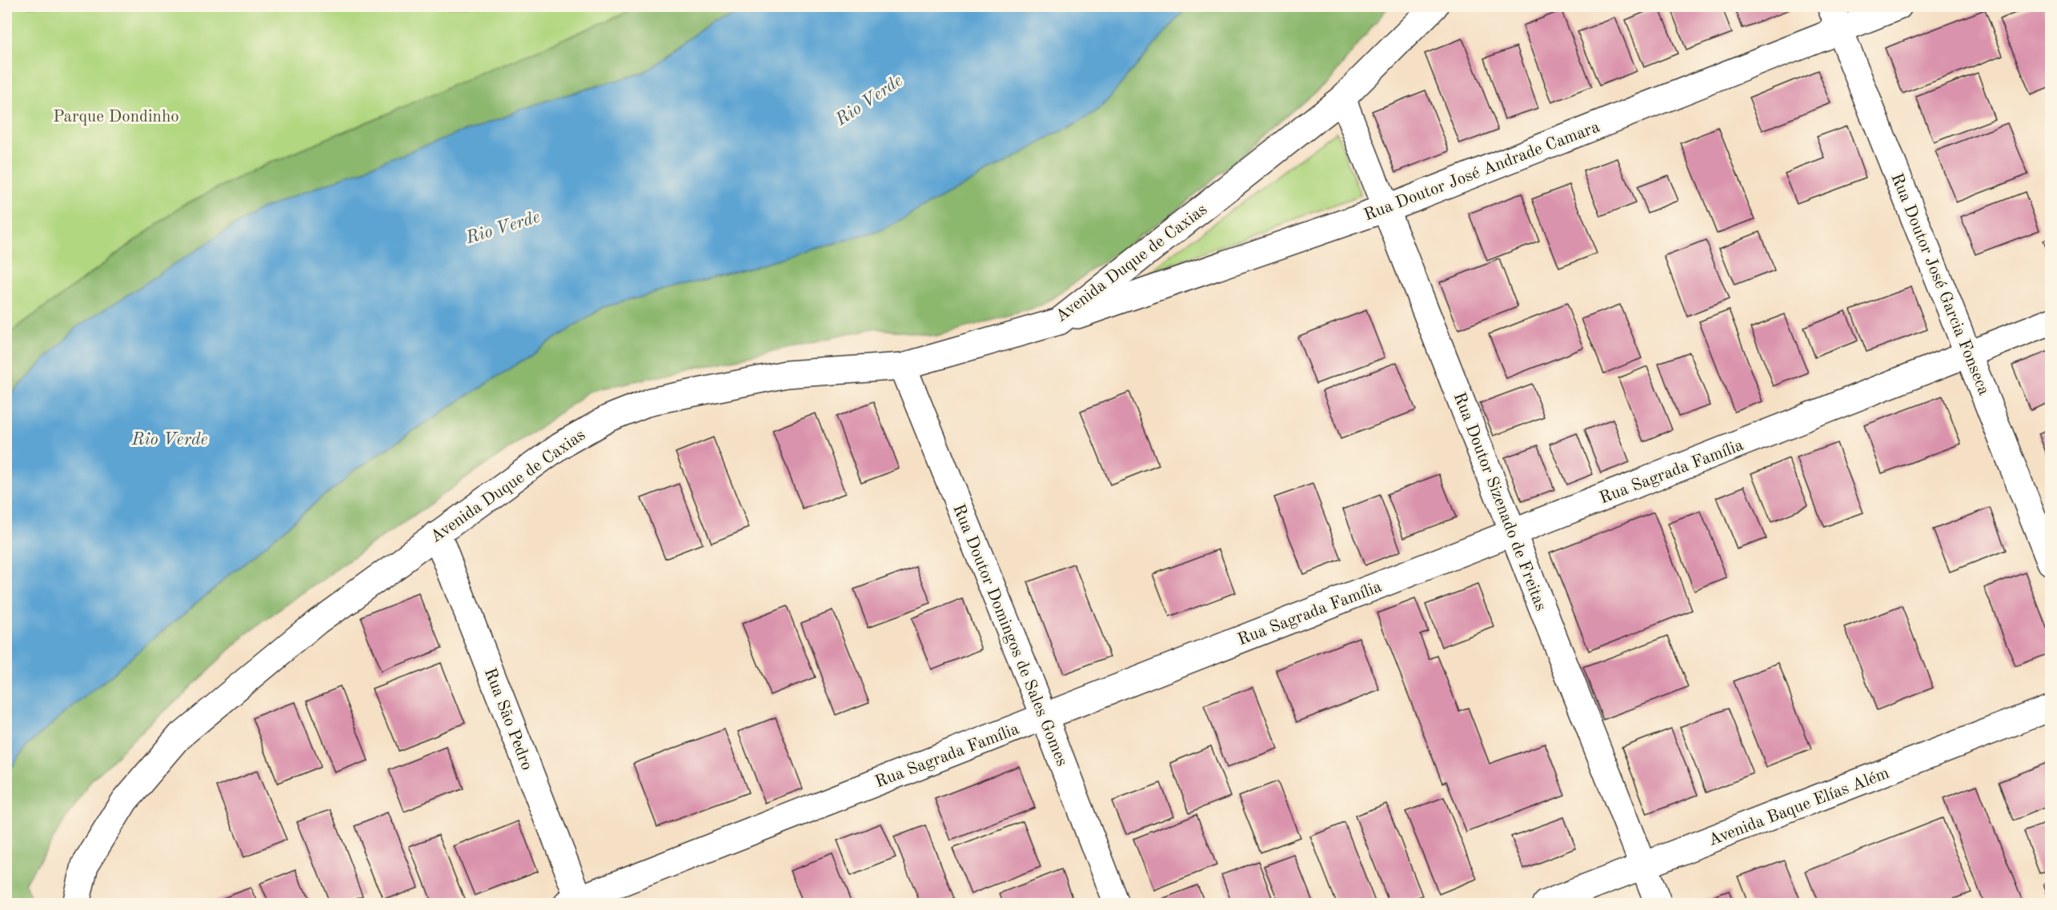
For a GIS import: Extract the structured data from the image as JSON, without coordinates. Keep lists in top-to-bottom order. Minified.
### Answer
{"streets":{"street":["Rua Doutor José Andrade Camara","Avenida Duque de Caxias","Rua Doutor José Garcia Fonseca","Rua Sagrada Família","Rua Doutor Sizenado de Freitas","Rua Doutor Domingos de Sales Gomes","Rua São Pedro","Avenida Baque Elías Além"]},"crossings":[["Rua Doutor José Andrade Camara","Avenida Duque de Caxias"],["Rua Doutor José Andrade Camara","Rua Doutor José Garcia Fonseca"],["Rua Doutor José Andrade Camara","Rua Doutor Sizenado de Freitas"],["Avenida Duque de Caxias","Rua Doutor Sizenado de Freitas"],["Avenida Duque de Caxias","Rua Doutor Domingos de Sales Gomes"],["Avenida Duque de Caxias","Rua São Pedro"],["Rua Doutor José Garcia Fonseca","Rua Sagrada Família"],["Rua Sagrada Família","Rua Doutor Sizenado de Freitas"],["Rua Sagrada Família","Rua Doutor Domingos de Sales Gomes"],["Rua Sagrada Família","Rua São Pedro"],["Rua Doutor Sizenado de Freitas","Avenida Baque Elías Além"]],"water":["Rio Verde"],"parks":["Parque Dondinho"]}
